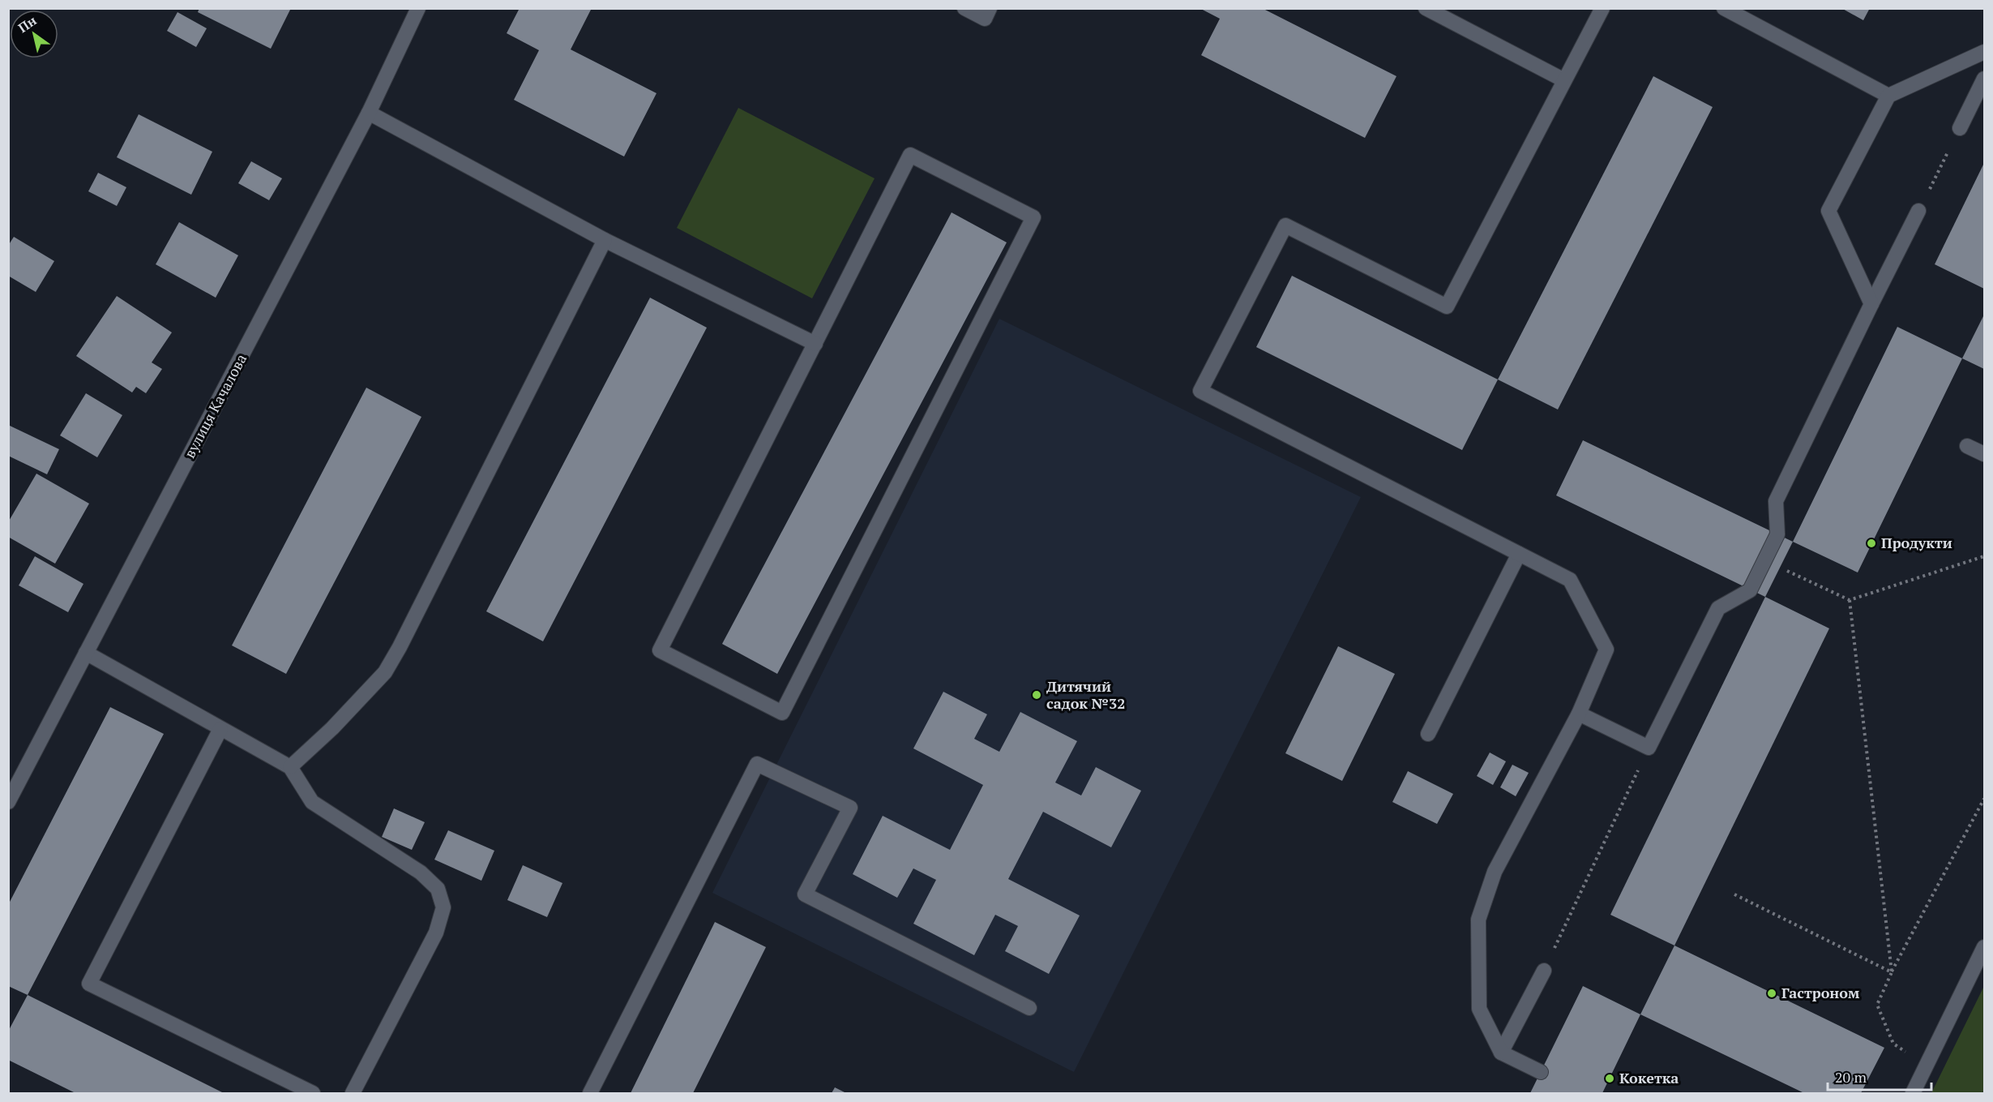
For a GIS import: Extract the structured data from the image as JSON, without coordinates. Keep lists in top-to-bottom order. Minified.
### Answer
{"streets":{"street":["вулиця Качалова"]},"places":["Продукти","Дитячий садок №32","Гастроном","Кокетка"],"scale_bar":"20 m","north":"top left"}
